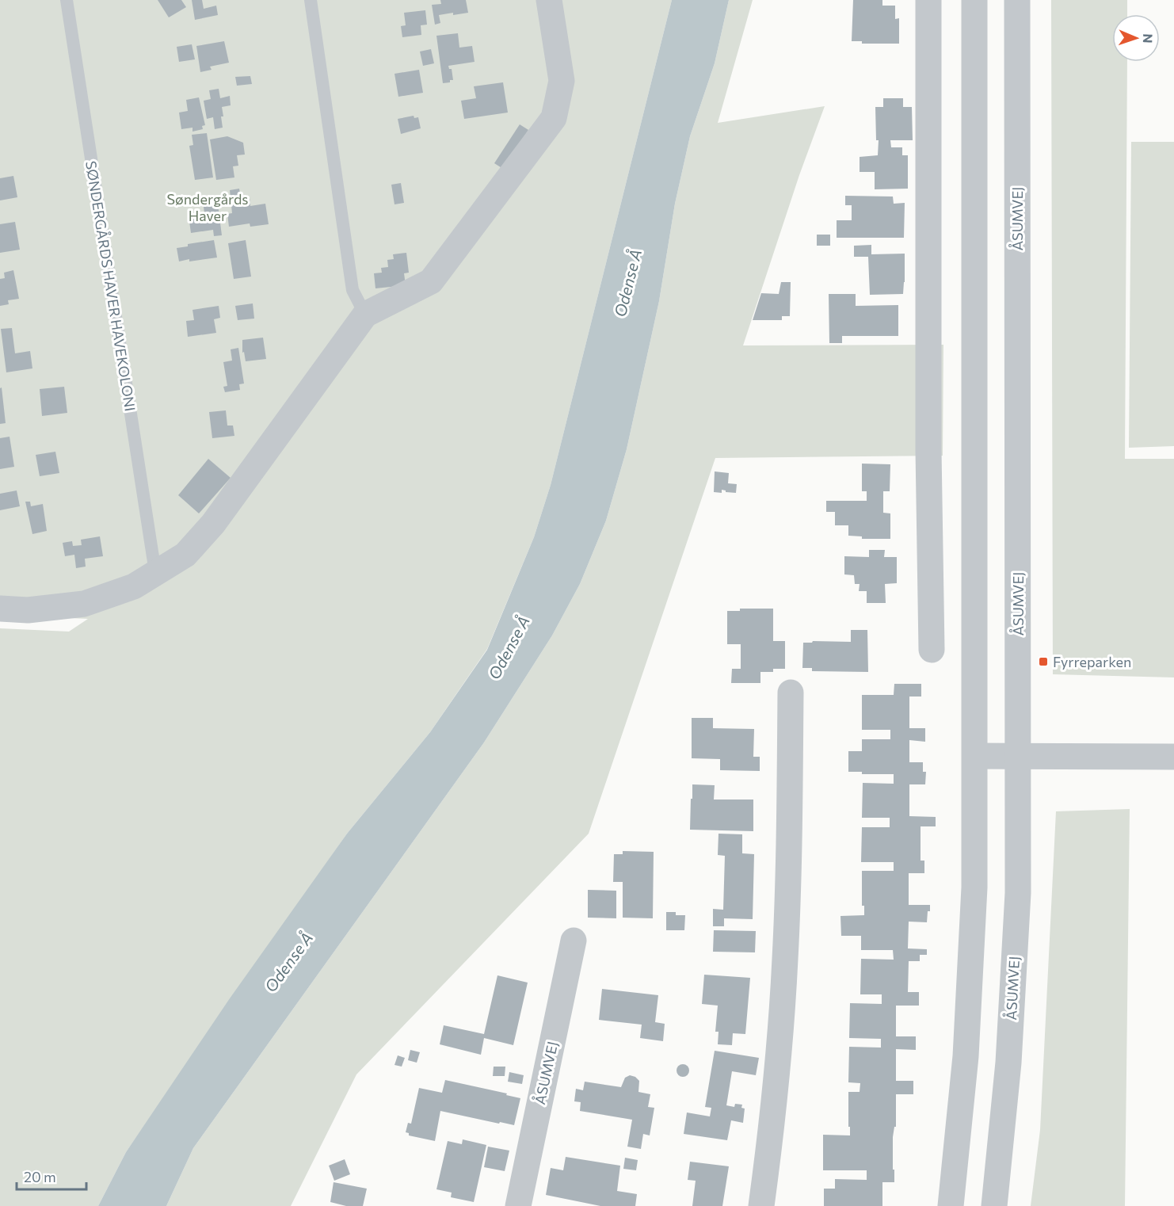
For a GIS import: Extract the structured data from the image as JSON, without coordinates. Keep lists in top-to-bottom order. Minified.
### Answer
{"streets":{"street":["ÅSUMVEJ"],"lane":["SØNDERGÅRDS HAVER HAVEKOLONI"]},"water":["Odense Å"],"parks":["Søndergårds Haver"],"places":{"transit":["Fyrreparken"]},"scale_bar":"20 m","north":"right"}
